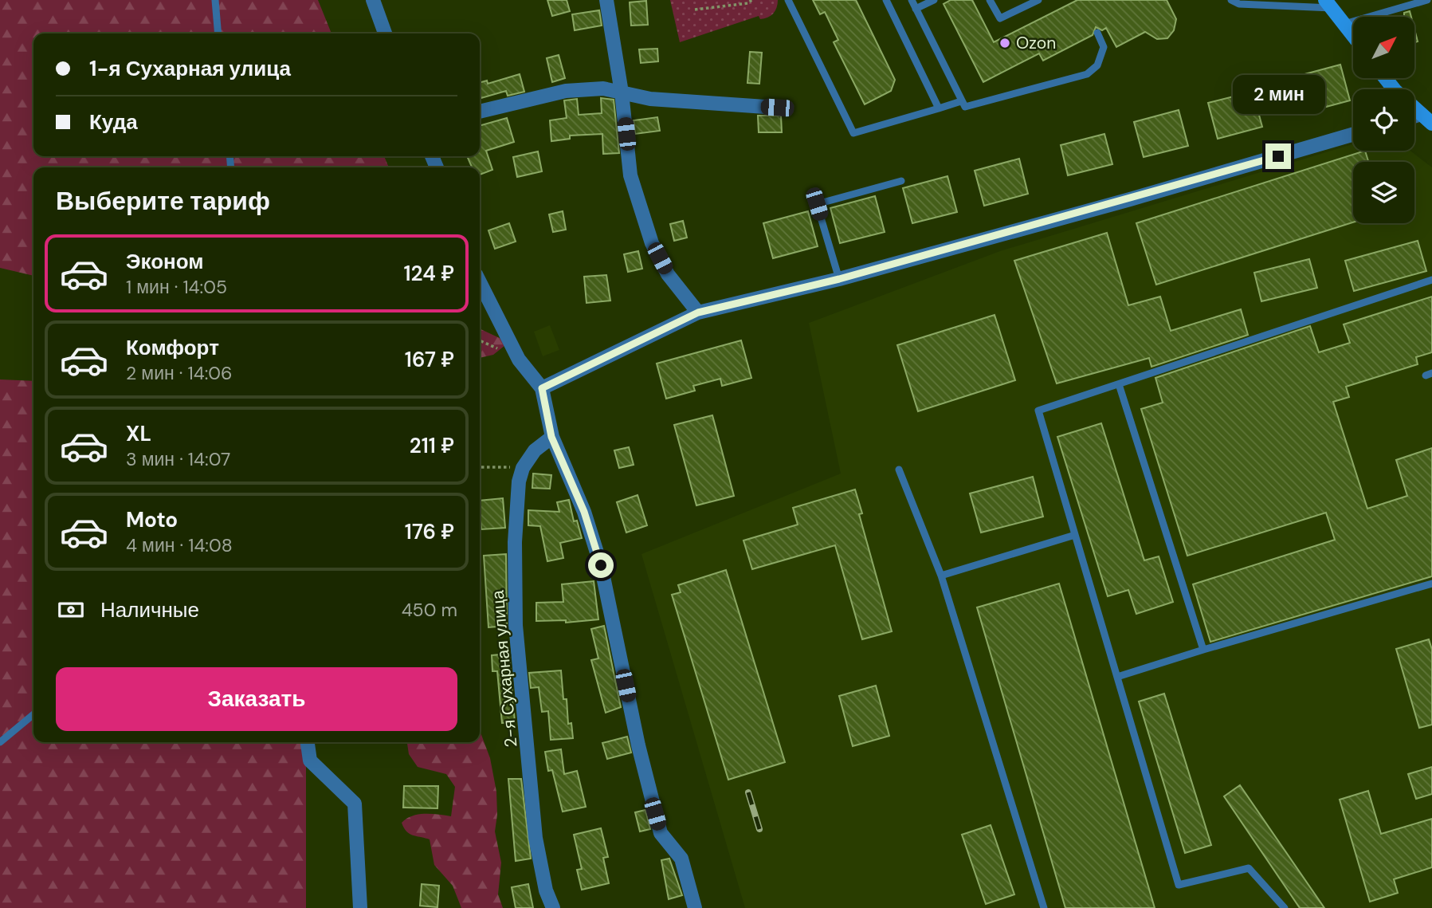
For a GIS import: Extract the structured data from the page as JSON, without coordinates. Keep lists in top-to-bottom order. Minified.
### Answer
{"streets":{"street":["2-я Сухарная улица"]},"places":["Ozon"],"north":"top right","page":{"banner":["1-я Сухарная улица","Куда"],"bubble":"2 мин","heading":"Выберите тариф","list":[{"name":"Эконом","note":"1 мин · 14:05","value":"124 ₽"},{"name":"Комфорт","note":"2 мин · 14:06","value":"167 ₽"},{"name":"XL","note":"3 мин · 14:07","value":"211 ₽"},{"name":"Moto","note":"4 мин · 14:08","value":"176 ₽"}],"pay":["Наличные","450 m"],"buttons":"Заказать"}}
